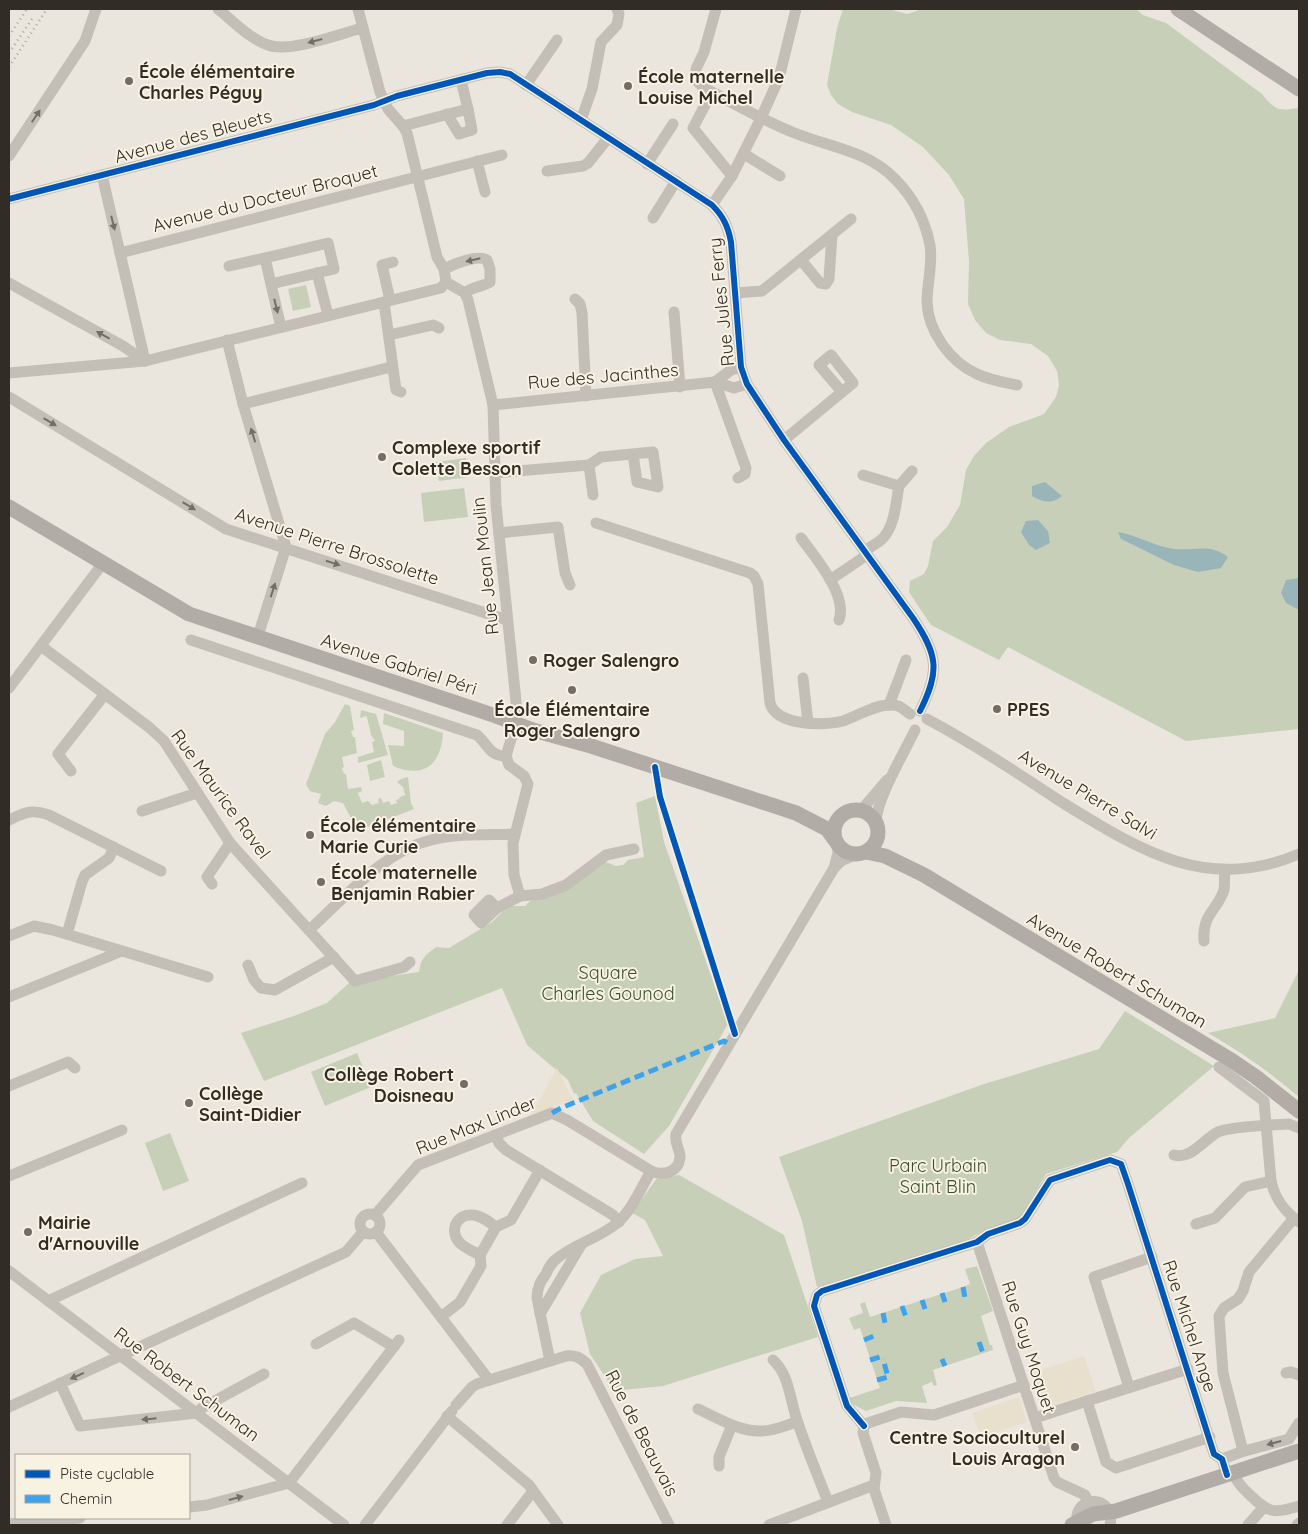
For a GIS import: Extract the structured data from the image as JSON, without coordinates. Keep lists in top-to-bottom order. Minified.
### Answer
{"streets":{"main road":["Avenue Gabriel Péri","Avenue Robert Schuman"],"street":["Avenue des Bleuets","Avenue du Docteur Broquet","Rue Jules Ferry","Rue des Jacinthes","Avenue Pierre Brossolette","Rue Jean Moulin","Rue Maurice Ravel","Avenue Pierre Salvi","Rue Max Linder","Rue Michel Ange","Rue Guy Moquet","Rue Robert Schuman","Rue de Beauvais"]},"crossings":[["Avenue des Bleuets","Rue Jules Ferry"],["Rue Jules Ferry","Avenue Pierre Salvi"],["Rue des Jacinthes","Rue Jean Moulin"],["Avenue Pierre Brossolette","Rue Jean Moulin"],["Rue Jean Moulin","Avenue Gabriel Péri"],["Avenue Gabriel Péri","Avenue Robert Schuman"],["Rue Michel Ange","Rue Guy Moquet"]],"one_way":["Avenue Pierre Brossolette"],"parks":["Square Charles Gounod","Parc Urbain Saint Blin"],"places":["École élémentaire Charles Péguy","École maternelle Louise Michel","Complexe sportif Colette Besson","Roger Salengro","École Élémentaire Roger Salengro","PPES","École élémentaire Marie Curie","École maternelle Benjamin Rabier","Collège Robert Doisneau","Collège Saint-Didier","Mairie d'Arnouville","Centre Socioculturel Louis Aragon"],"legend":["Piste cyclable","Chemin"]}
